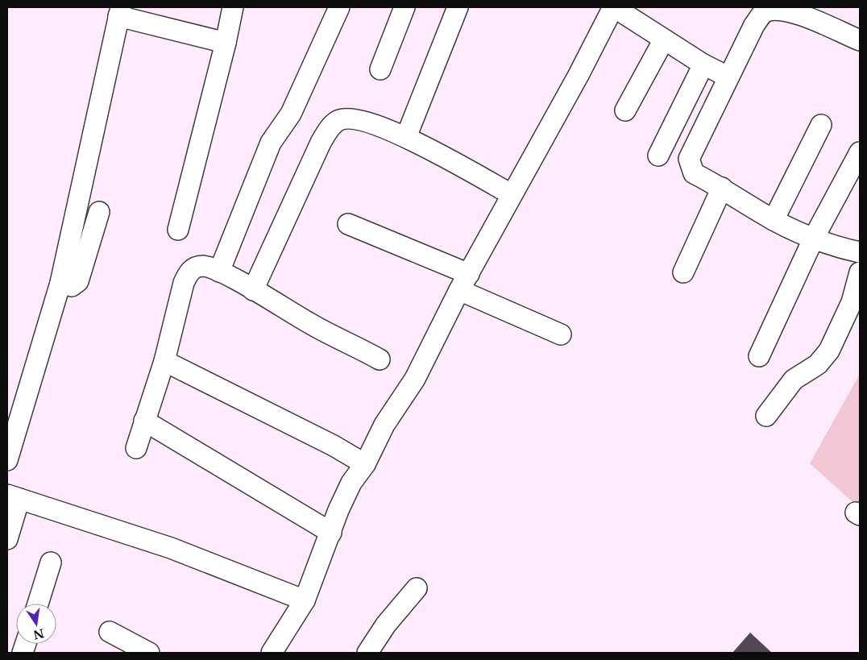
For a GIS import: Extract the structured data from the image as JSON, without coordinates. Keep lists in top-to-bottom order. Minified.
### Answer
{"north":"bottom"}
